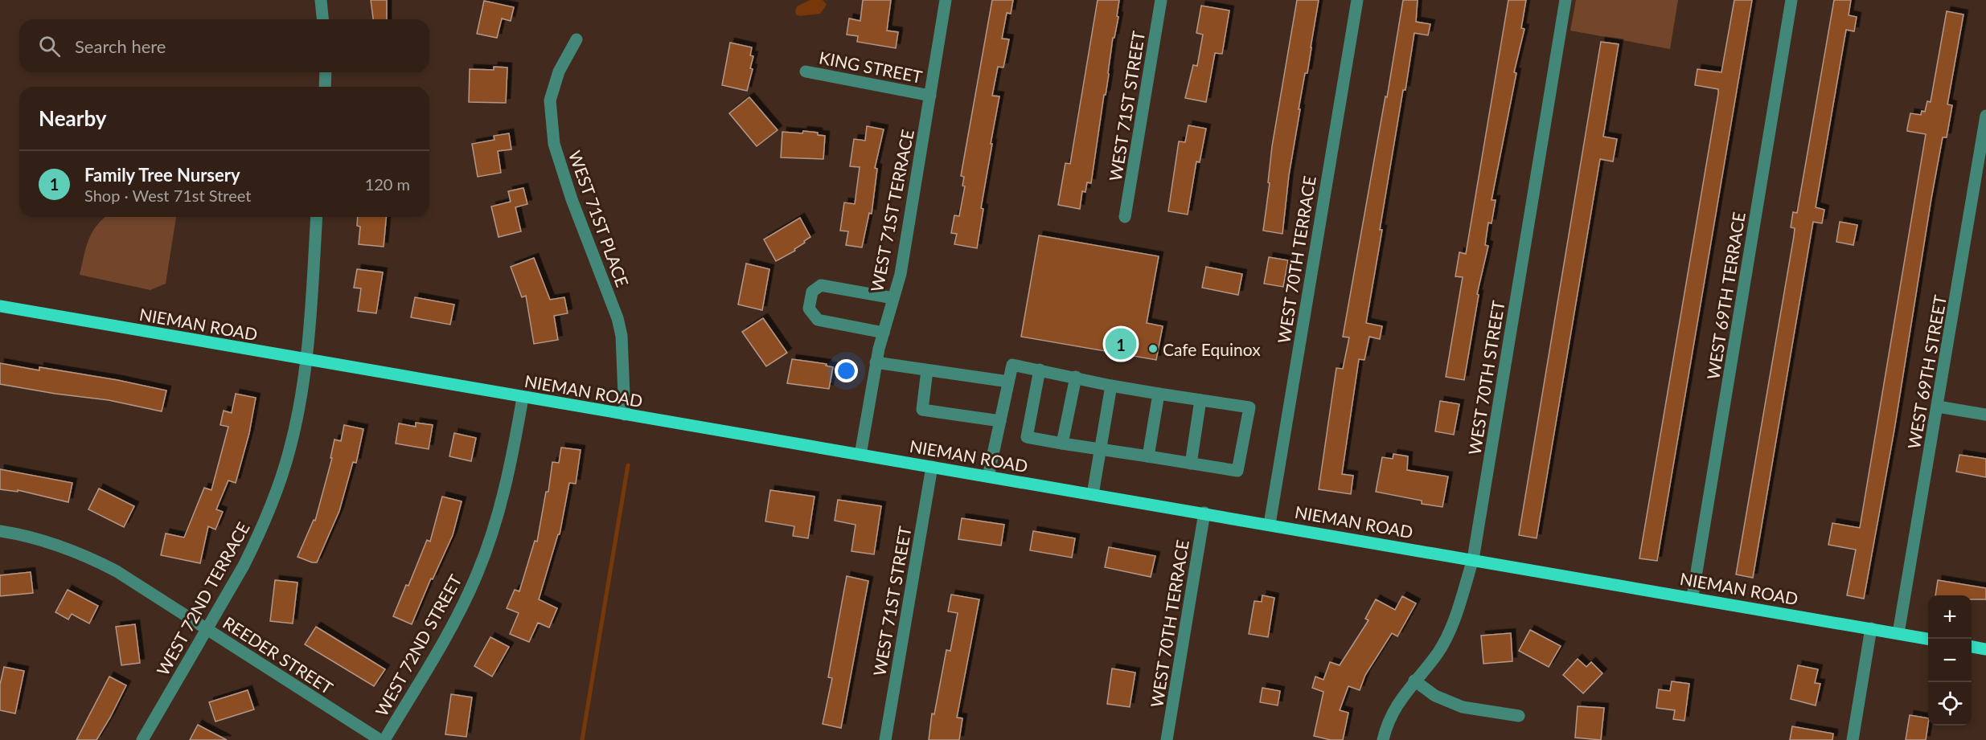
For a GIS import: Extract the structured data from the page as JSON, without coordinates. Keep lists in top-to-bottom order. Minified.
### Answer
{"streets":{"main road":["NIEMAN ROAD"],"street":["KING STREET","WEST 71ST STREET","WEST 71ST TERRACE","WEST 71ST PLACE","WEST 70TH TERRACE","WEST 69TH TERRACE","WEST 69TH STREET","WEST 70TH STREET","WEST 72ND TERRACE","WEST 72ND STREET","REEDER STREET"]},"crossings":[["KING STREET","WEST 71ST TERRACE"],["WEST 71ST STREET","NIEMAN ROAD"],["WEST 71ST TERRACE","NIEMAN ROAD"],["WEST 71ST PLACE","NIEMAN ROAD"],["WEST 70TH TERRACE","NIEMAN ROAD"],["WEST 69TH TERRACE","NIEMAN ROAD"],["NIEMAN ROAD","WEST 69TH STREET"],["NIEMAN ROAD","WEST 70TH STREET"],["NIEMAN ROAD","WEST 72ND TERRACE"],["NIEMAN ROAD","WEST 72ND STREET"],["WEST 72ND TERRACE","REEDER STREET"]],"places":["Cafe Equinox"],"page":{"search":"Search here","heading":"Nearby","list":[{"mark":"1","name":"Family Tree Nursery","note":"Shop · West 71st Street","value":"120 m"}],"pins":"1","map_buttons":["+","−"]}}
